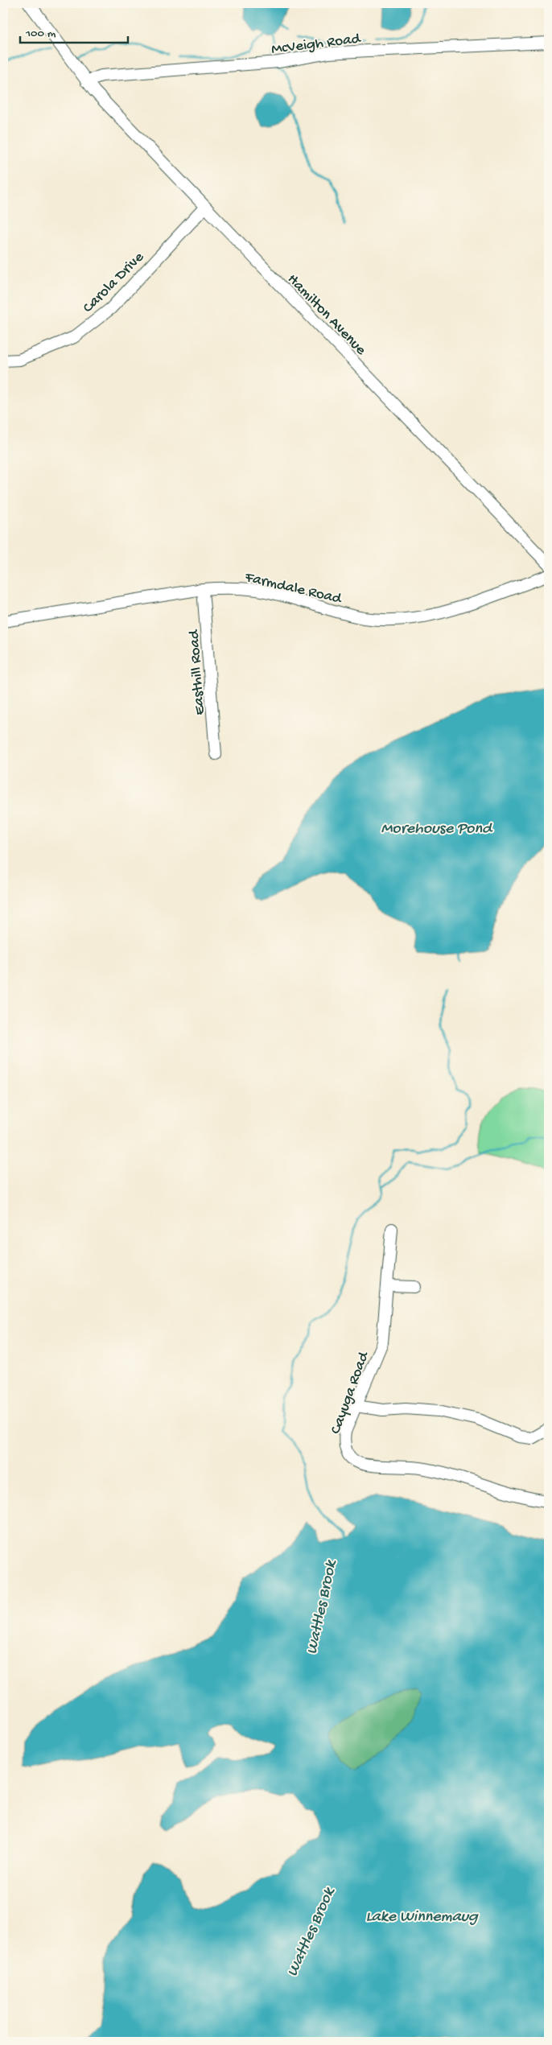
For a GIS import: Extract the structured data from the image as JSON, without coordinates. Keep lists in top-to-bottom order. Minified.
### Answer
{"streets":{"street":["McVeigh Road","Carola Drive","Hamilton Avenue","Farmdale Road","Easthill Road","Cayuga Road"]},"crossings":[["McVeigh Road","Hamilton Avenue"],["Carola Drive","Hamilton Avenue"],["Farmdale Road","Easthill Road"]],"water":["Morehouse Pond","Wattles Brook","Lake Winnemaug"],"scale_bar":"100 m"}
